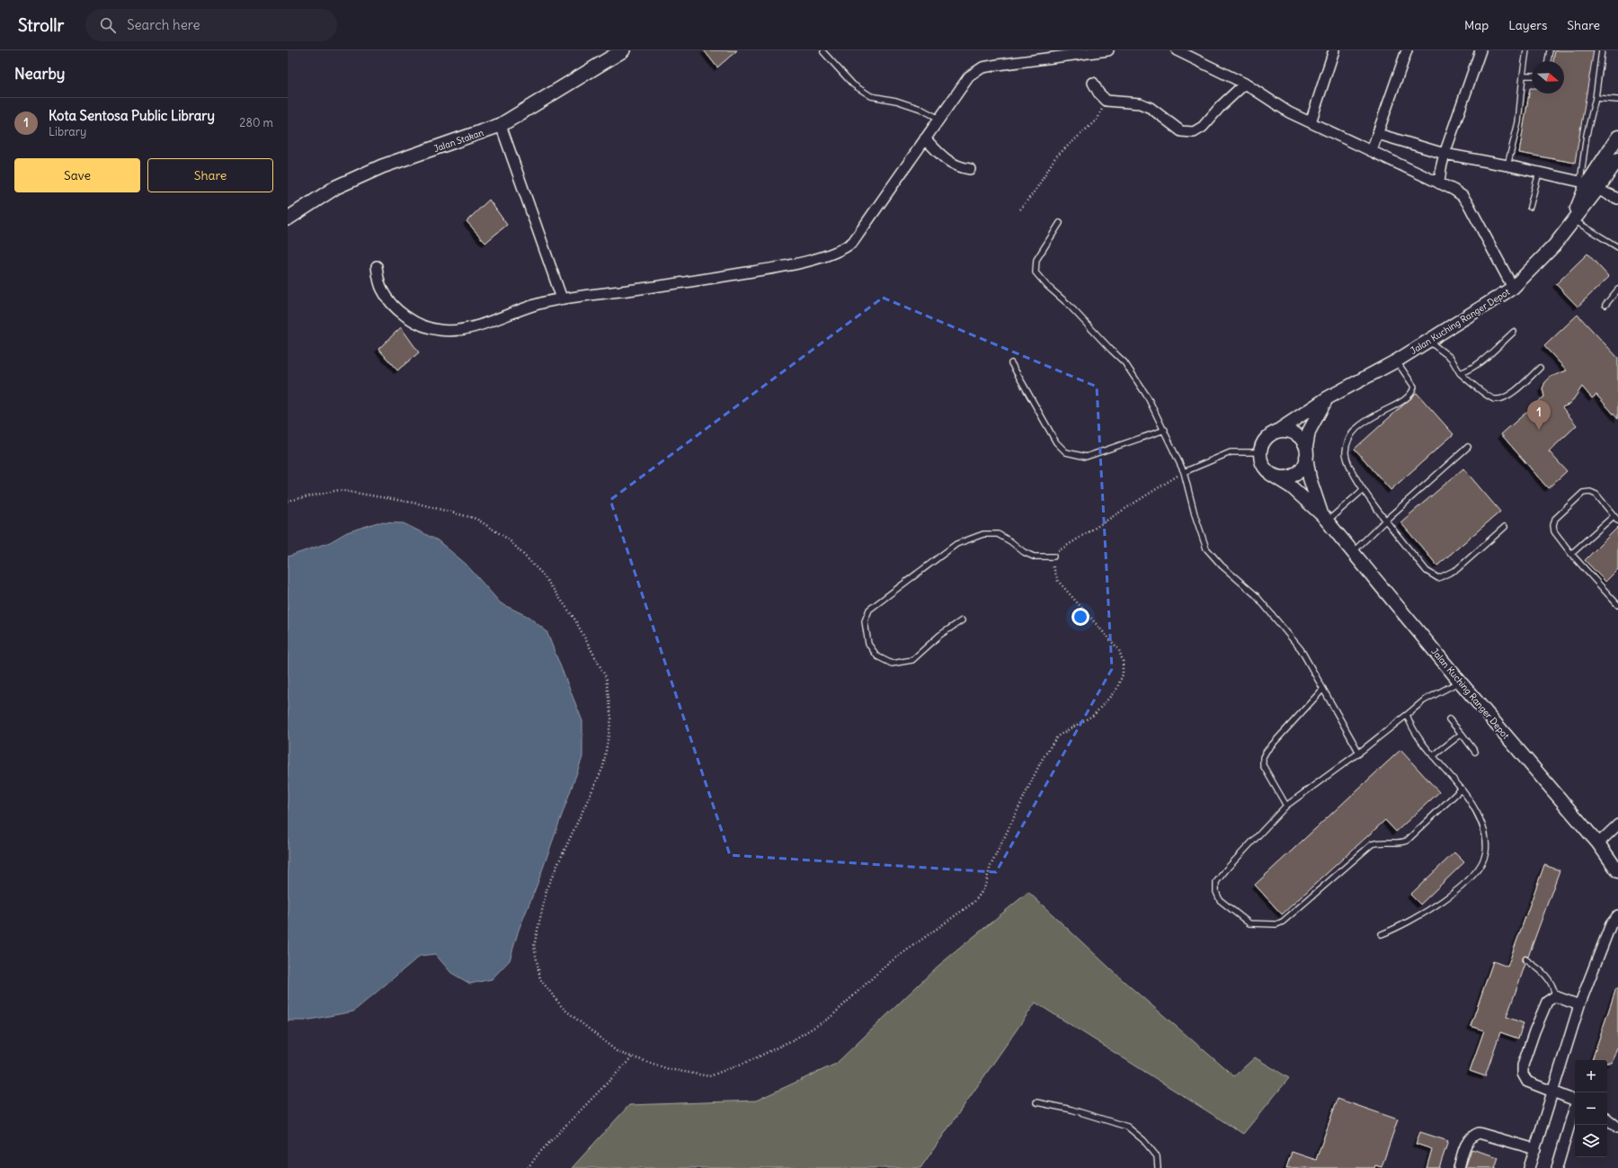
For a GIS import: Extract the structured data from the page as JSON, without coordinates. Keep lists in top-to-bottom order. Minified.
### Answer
{"streets":{"main road":["Jalan Stakan"],"street":["Jalan Kuching Ranger Depot"]},"north":"right","page":{"header":"Strollr","search":"Search here","nav":["Map","Layers","Share"],"heading":"Nearby","list":[{"mark":"1","name":"Kota Sentosa Public Library","note":"Library","value":"280 m"}],"buttons":["Save","Share"],"pins":"1","map_buttons":["+","−"]}}
